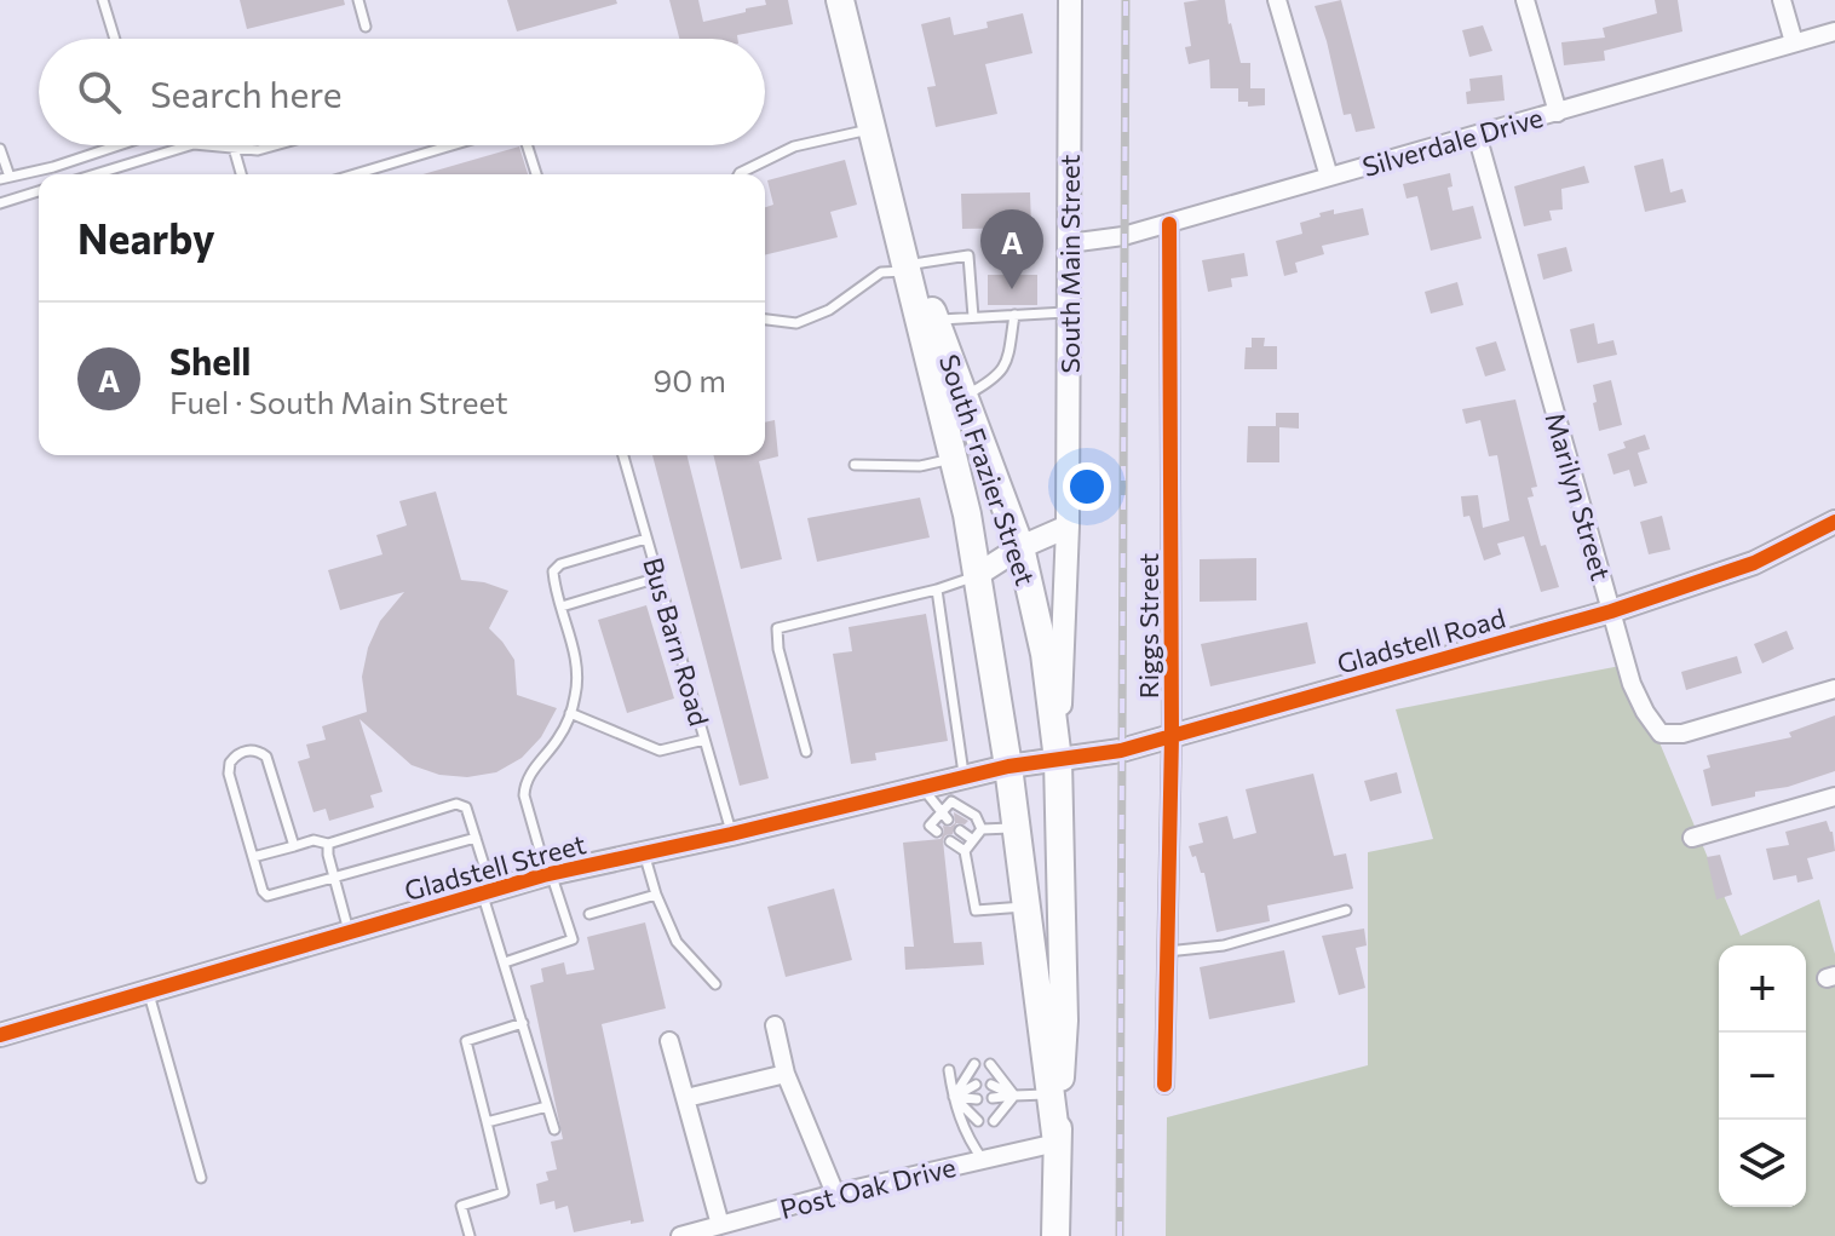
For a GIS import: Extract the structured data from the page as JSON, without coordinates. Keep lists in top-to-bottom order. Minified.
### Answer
{"streets":{"main road":["South Frazier Street"],"street":["Silverdale Drive","South Main Street","Marilyn Street","Riggs Street","Gladstell Road","Gladstell Street","Post Oak Drive"],"lane":["Bus Barn Road"]},"crossings":[["Silverdale Drive","South Main Street"],["Silverdale Drive","Marilyn Street"],["Silverdale Drive","Riggs Street"],["South Main Street","South Frazier Street"],["South Main Street","Gladstell Road"],["South Frazier Street","Gladstell Road"],["South Frazier Street","Gladstell Street"],["South Frazier Street","Post Oak Drive"],["Marilyn Street","Gladstell Road"],["Riggs Street","Gladstell Road"],["Gladstell Road","Gladstell Street"],["Bus Barn Road","Gladstell Street"]],"page":{"search":"Search here","heading":"Nearby","pins":"A","list":[{"mark":"A","name":"Shell","note":"Fuel · South Main Street","value":"90 m"}],"map_buttons":["+","−"]}}
